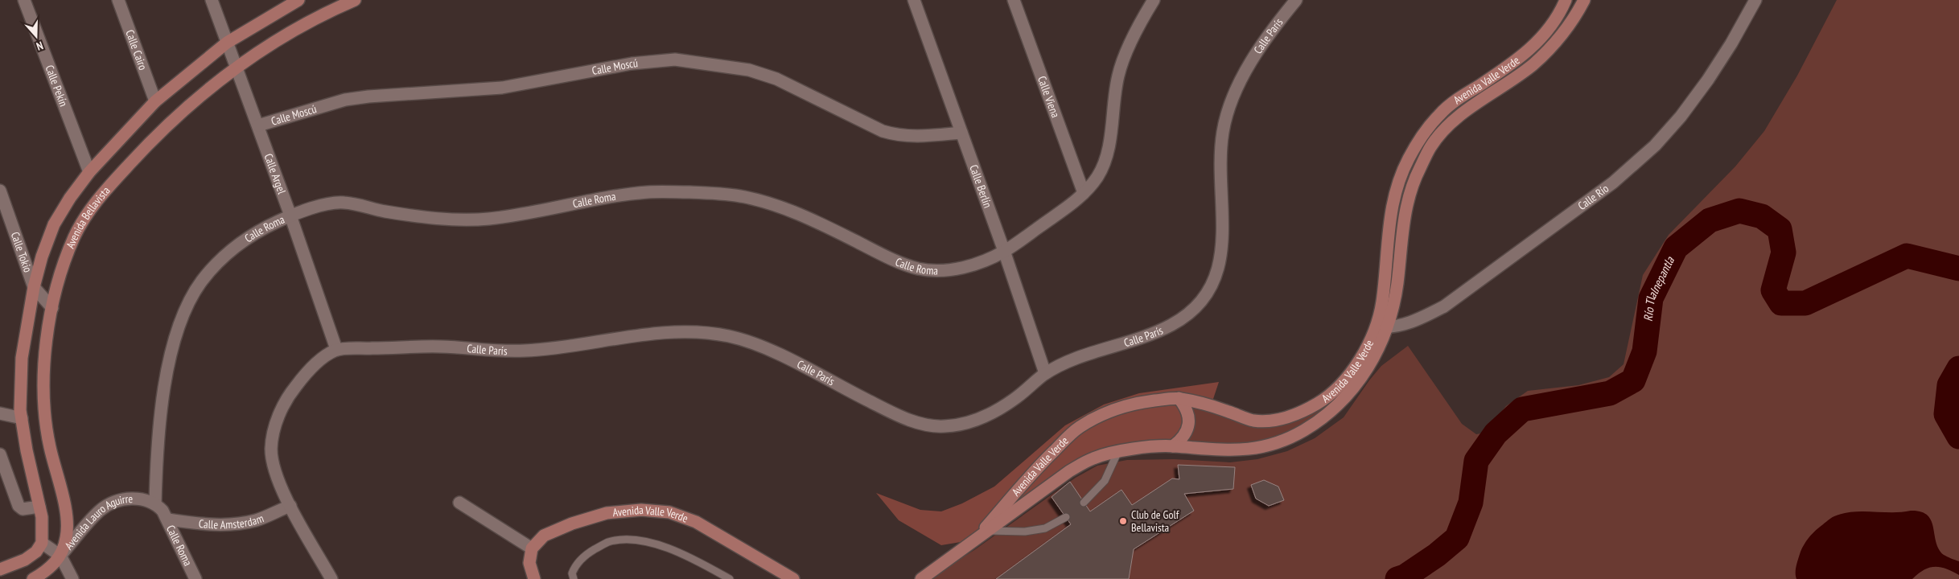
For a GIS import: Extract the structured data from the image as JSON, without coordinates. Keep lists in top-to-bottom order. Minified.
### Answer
{"streets":{"street":["Calle París","Calle Cairo","Calle Moscú","Avenida Valle Verde","Calle Pekín","Calle Viena","Calle Argel","Calle Berlín","Calle Río","Calle Roma","Avenida Bellavista","Calle Tokio","Calle Amsterdam","Avenida Lauro Aguirre"]},"crossings":[["Calle París","Calle Argel"],["Calle París","Calle Berlín"],["Calle Moscú","Calle Argel"],["Calle Moscú","Calle Berlín"],["Avenida Valle Verde","Calle Río"],["Calle Viena","Calle Roma"],["Calle Argel","Calle Roma"],["Calle Argel","Avenida Bellavista"],["Calle Berlín","Calle Roma"],["Calle Roma","Calle Amsterdam"],["Calle Roma","Avenida Lauro Aguirre"],["Avenida Bellavista","Calle Tokio"],["Avenida Bellavista","Avenida Lauro Aguirre"]],"water":["Río Tlalnepantla"],"places":["Club de Golf Bellavista"],"north":"bottom"}
